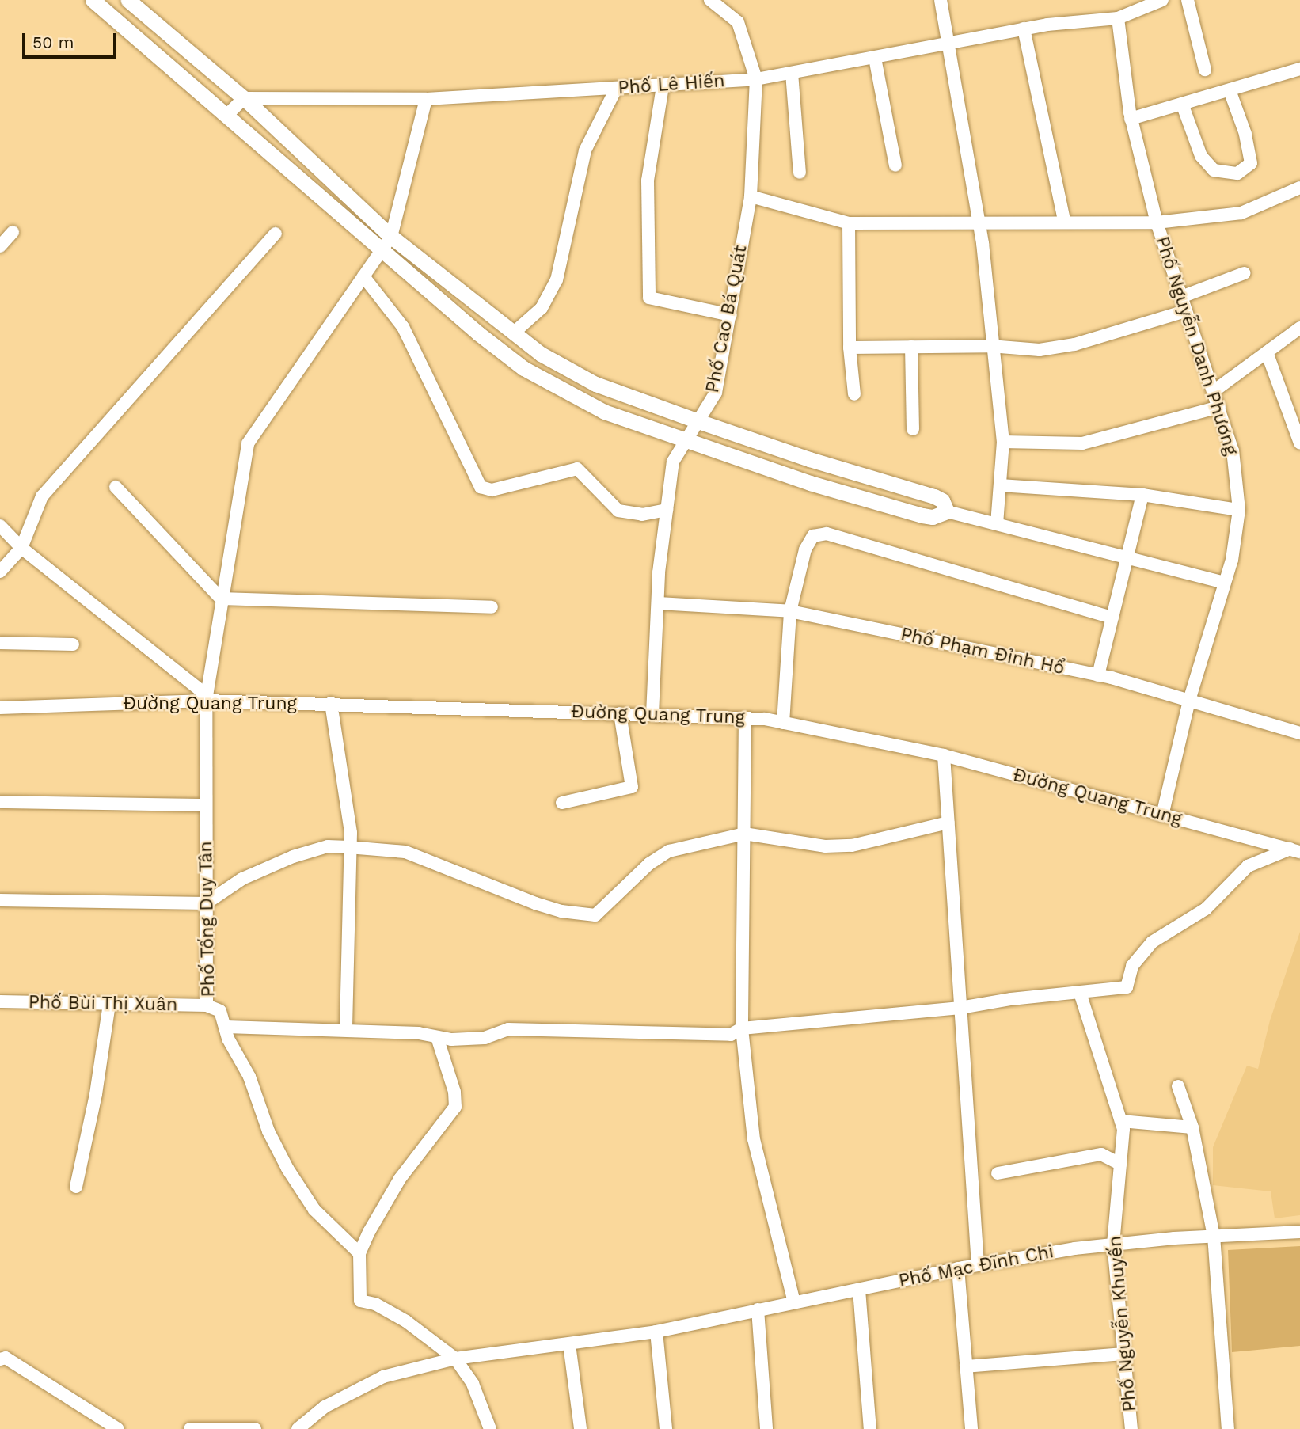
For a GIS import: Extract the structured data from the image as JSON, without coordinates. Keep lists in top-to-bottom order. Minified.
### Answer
{"streets":{"street":["Phố Lê Hiến","Phố Cao Bá Quát","Phố Nguyễn Danh Phương","Phố Phạm Đỉnh Hổ","Đường Quang Trung","Phố Tống Duy Tân","Phố Bùi Thị Xuân","Phố Mạc Đĩnh Chi","Phố Nguyễn Khuyến"]},"crossings":[["Phố Lê Hiến","Phố Cao Bá Quát"],["Phố Lê Hiến","Phố Nguyễn Danh Phương"],["Phố Cao Bá Quát","Phố Phạm Đỉnh Hổ"],["Phố Cao Bá Quát","Đường Quang Trung"],["Phố Nguyễn Danh Phương","Phố Phạm Đỉnh Hổ"],["Phố Nguyễn Danh Phương","Đường Quang Trung"],["Đường Quang Trung","Phố Tống Duy Tân"],["Phố Tống Duy Tân","Phố Bùi Thị Xuân"],["Phố Mạc Đĩnh Chi","Phố Nguyễn Khuyến"]],"scale_bar":"50 m"}
